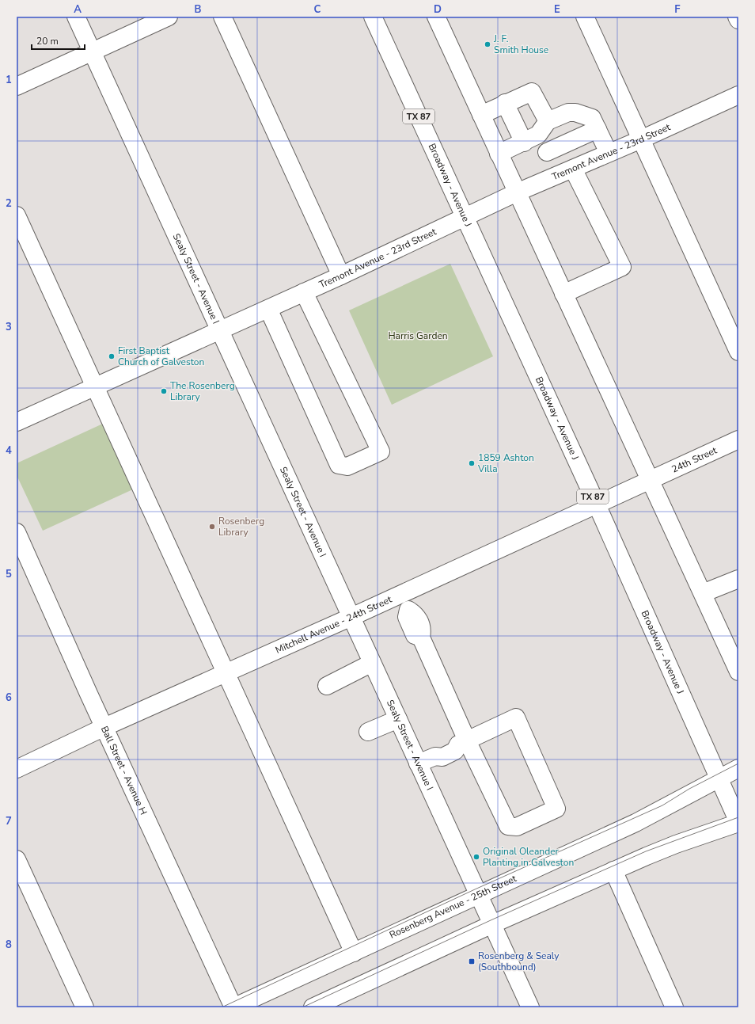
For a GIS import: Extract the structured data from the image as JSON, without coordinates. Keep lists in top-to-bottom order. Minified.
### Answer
{"streets":{"street":["TX 87","Tremont Avenue - 23rd Street","Broadway - Avenue J","Sealy Street - Avenue I","24th Street","Mitchell Avenue - 24th Street","Ball Street - Avenue H","Rosenberg Avenue - 25th Street"]},"crossings":[["Tremont Avenue - 23rd Street","Broadway - Avenue J"],["Tremont Avenue - 23rd Street","Sealy Street - Avenue I"],["Broadway - Avenue J","Mitchell Avenue - 24th Street"],["Broadway - Avenue J","Rosenberg Avenue - 25th Street"],["Sealy Street - Avenue I","Mitchell Avenue - 24th Street"],["Sealy Street - Avenue I","Rosenberg Avenue - 25th Street"],["24th Street","Mitchell Avenue - 24th Street"],["Mitchell Avenue - 24th Street","Ball Street - Avenue H"],["Ball Street - Avenue H","Rosenberg Avenue - 25th Street"]],"parks":["Harris Garden"],"places":{"other":["J. F. Smith House","First Baptist Church of Galveston","The Rosenberg Library","1859 Ashton Villa","Rosenberg Library","Original Oleander Planting in Galveston"],"transit":["Rosenberg & Sealy (Southbound)"]},"scale_bar":"20 m","grid":{"columns":["A","B","C","D","E","F"],"rows":["1","2","3","4","5","6","7","8"]}}
